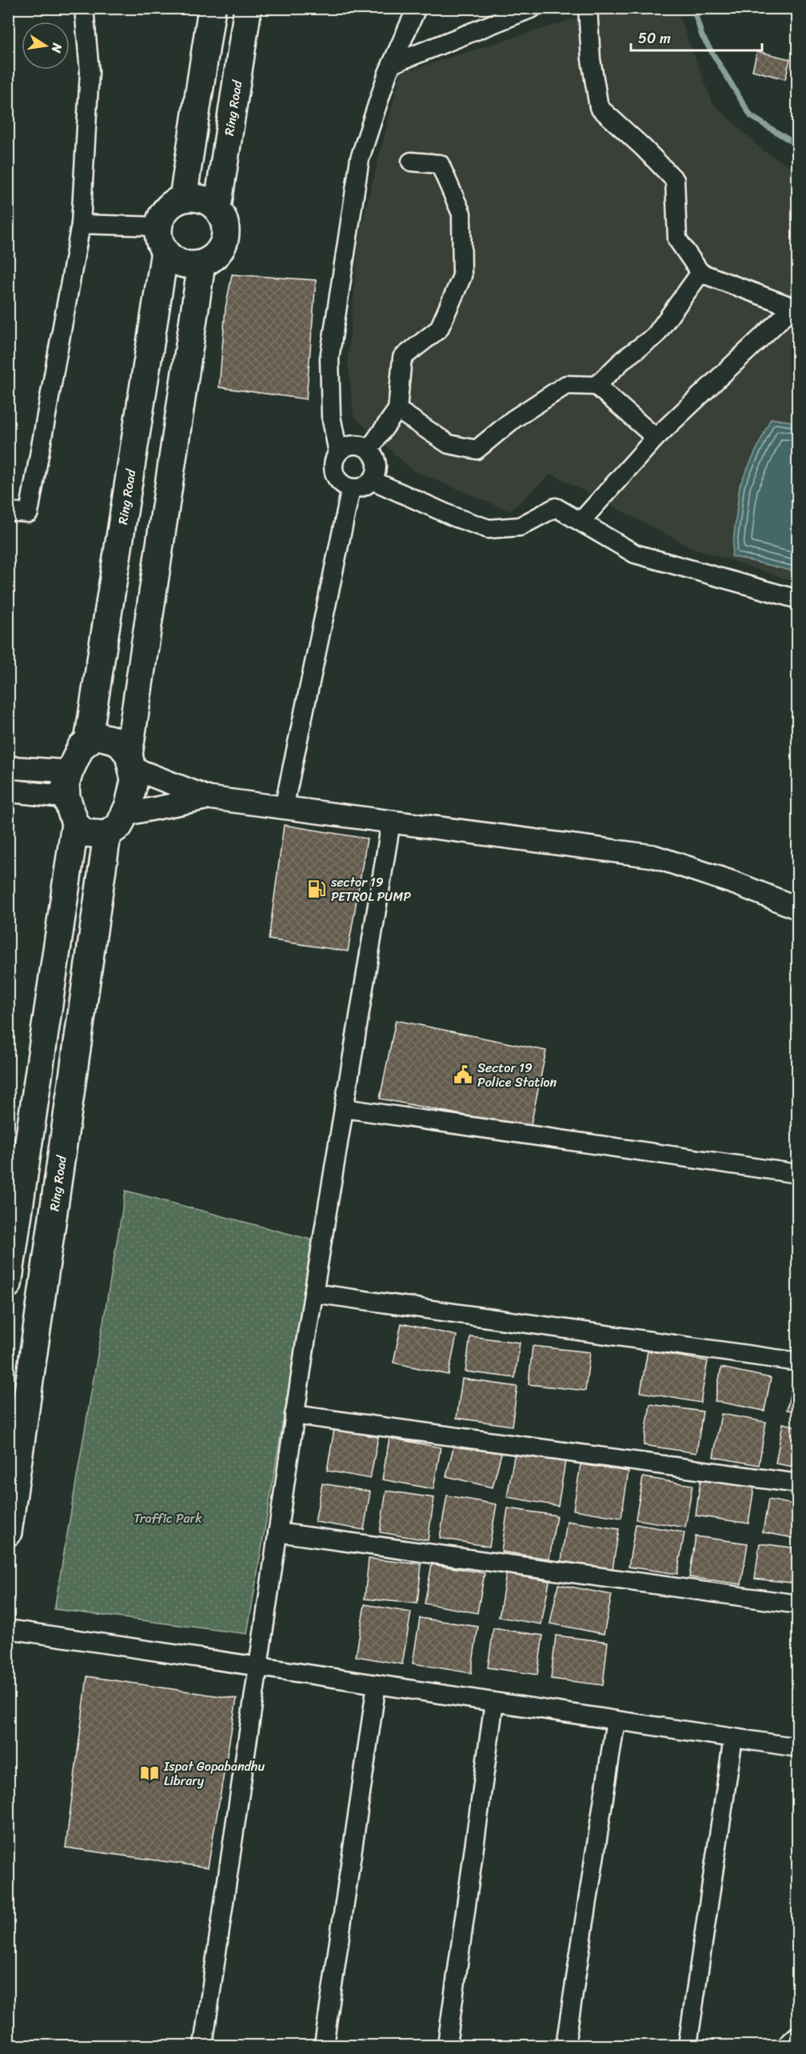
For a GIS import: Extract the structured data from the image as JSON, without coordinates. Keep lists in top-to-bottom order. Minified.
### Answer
{"streets":{"main road":["Ring Road"]},"parks":["Traffic Park"],"places":{"fuel station":["sector 19 PETROL PUMP"],"public building":["Sector 19 Police Station"],"library":["Ispat Gopabandhu Library"]},"scale_bar":"50 m","north":"right"}
